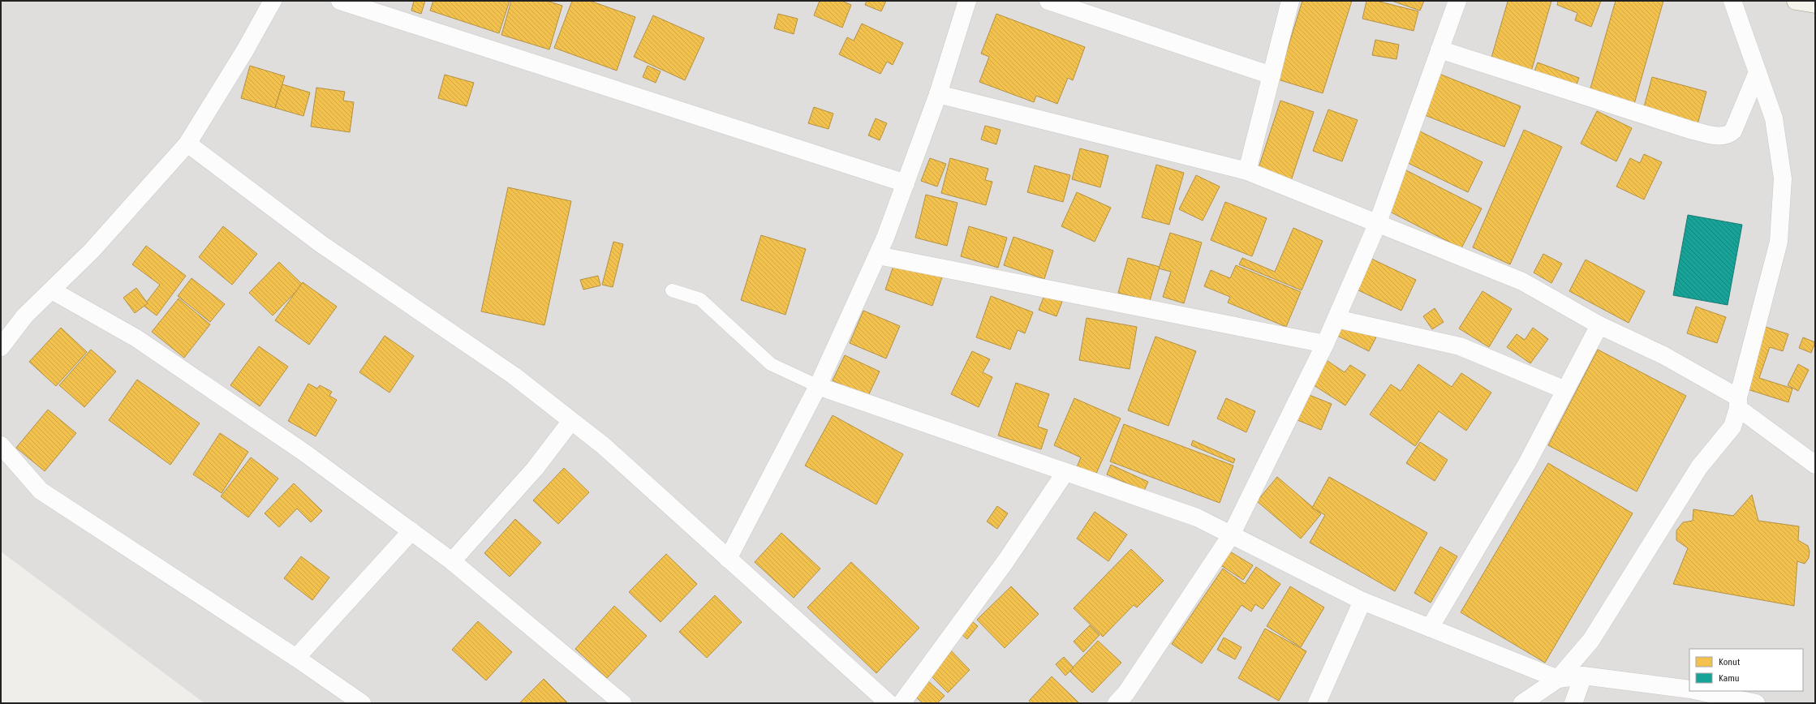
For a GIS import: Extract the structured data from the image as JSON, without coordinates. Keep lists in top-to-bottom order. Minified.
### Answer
{"legend":["Konut","Kamu"]}
